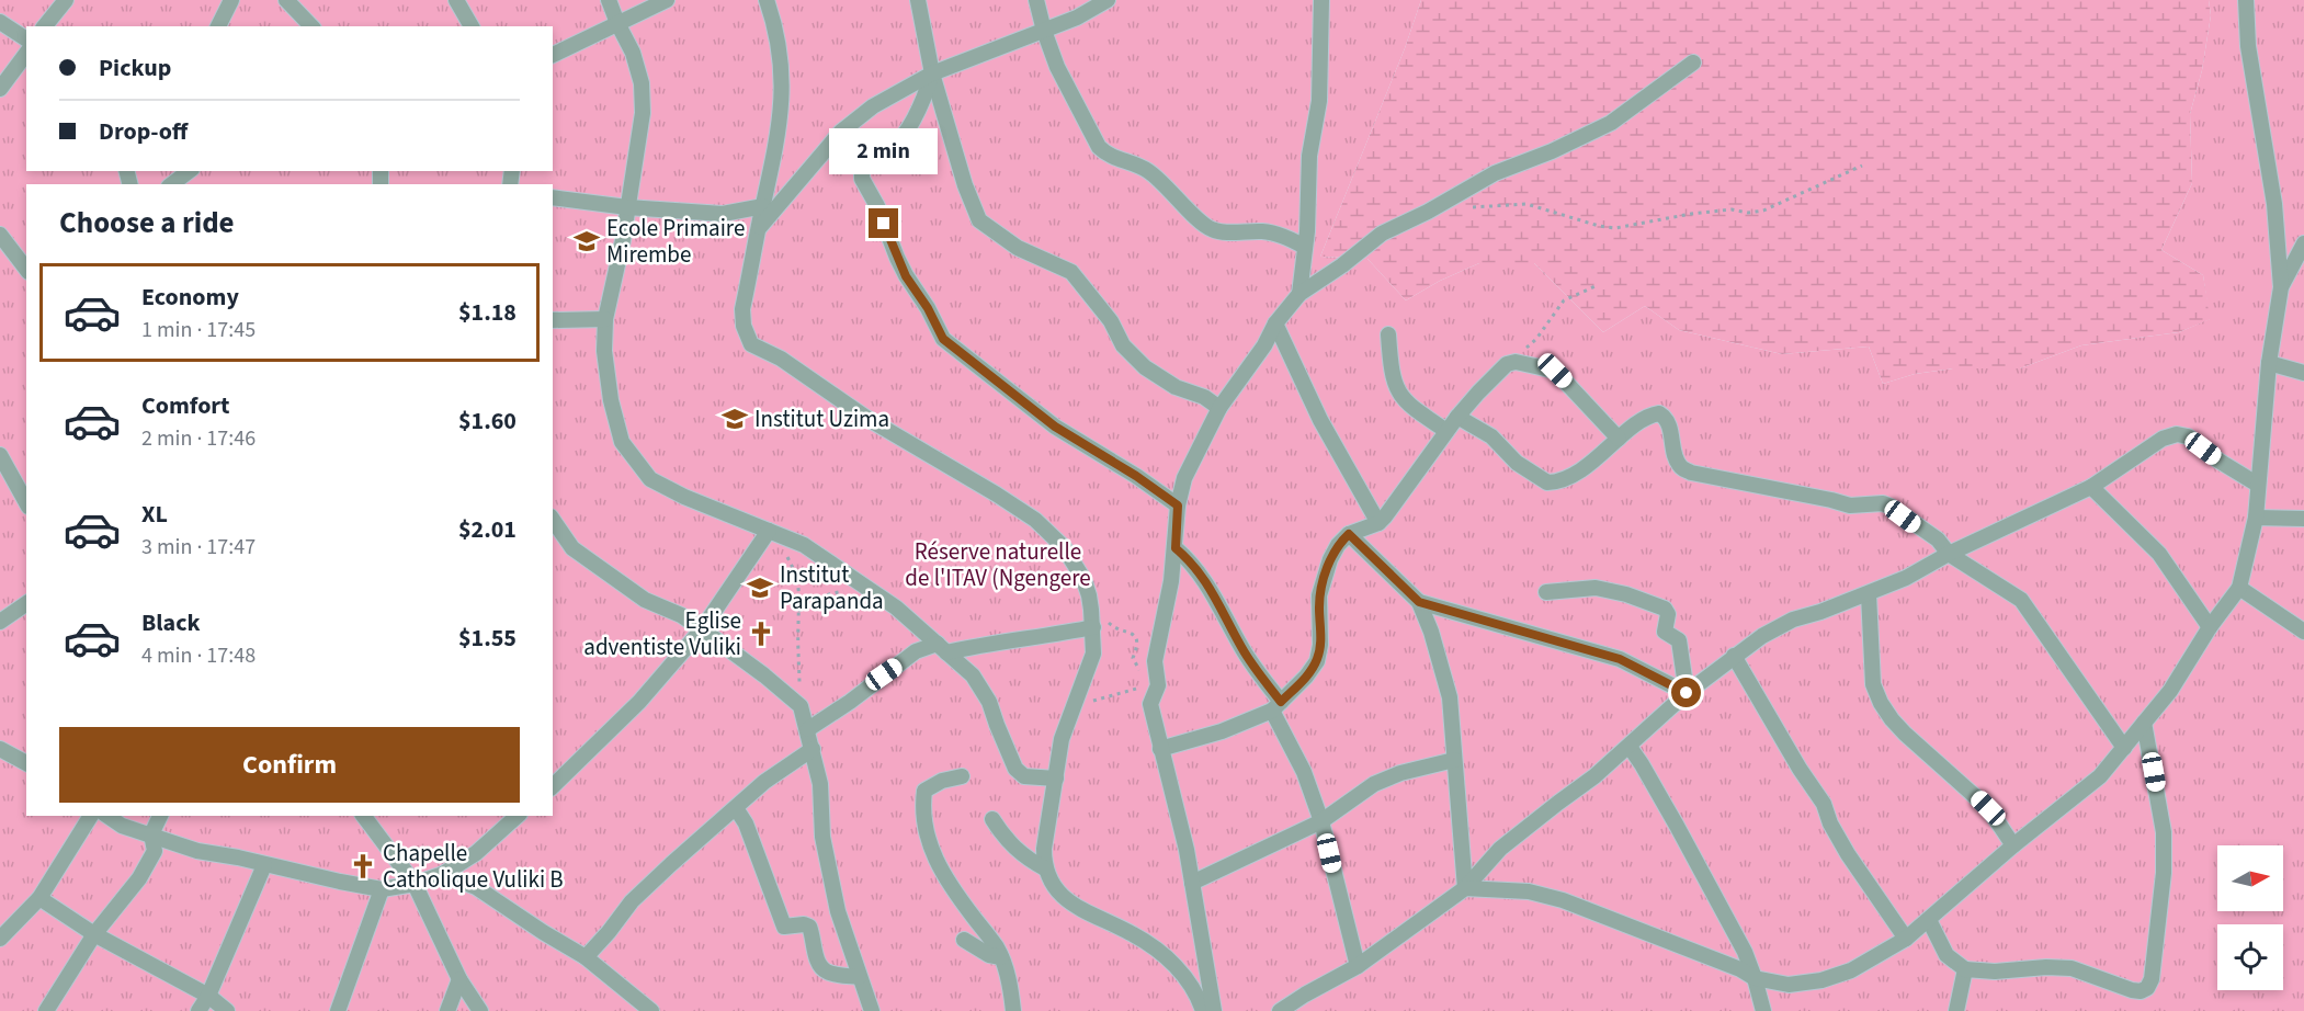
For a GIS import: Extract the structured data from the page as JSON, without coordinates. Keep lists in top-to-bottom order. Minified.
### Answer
{"parks":["Réserve naturelle de l'ITAV (Ngengere"],"places":{"school or university":["Ecole Primaire Mirembe","Institut Uzima","Institut Parapanda"],"church":["Eglise adventiste Vuliki","Chapelle Catholique Vuliki B"]},"north":"right","page":{"banner":["Pickup","Drop-off"],"bubble":"2 min","heading":"Choose a ride","list":[{"name":"Economy","note":"1 min · 17:45","value":"$1.18"},{"name":"Comfort","note":"2 min · 17:46","value":"$1.60"},{"name":"XL","note":"3 min · 17:47","value":"$2.01"},{"name":"Black","note":"4 min · 17:48","value":"$1.55"}],"buttons":"Confirm"}}
